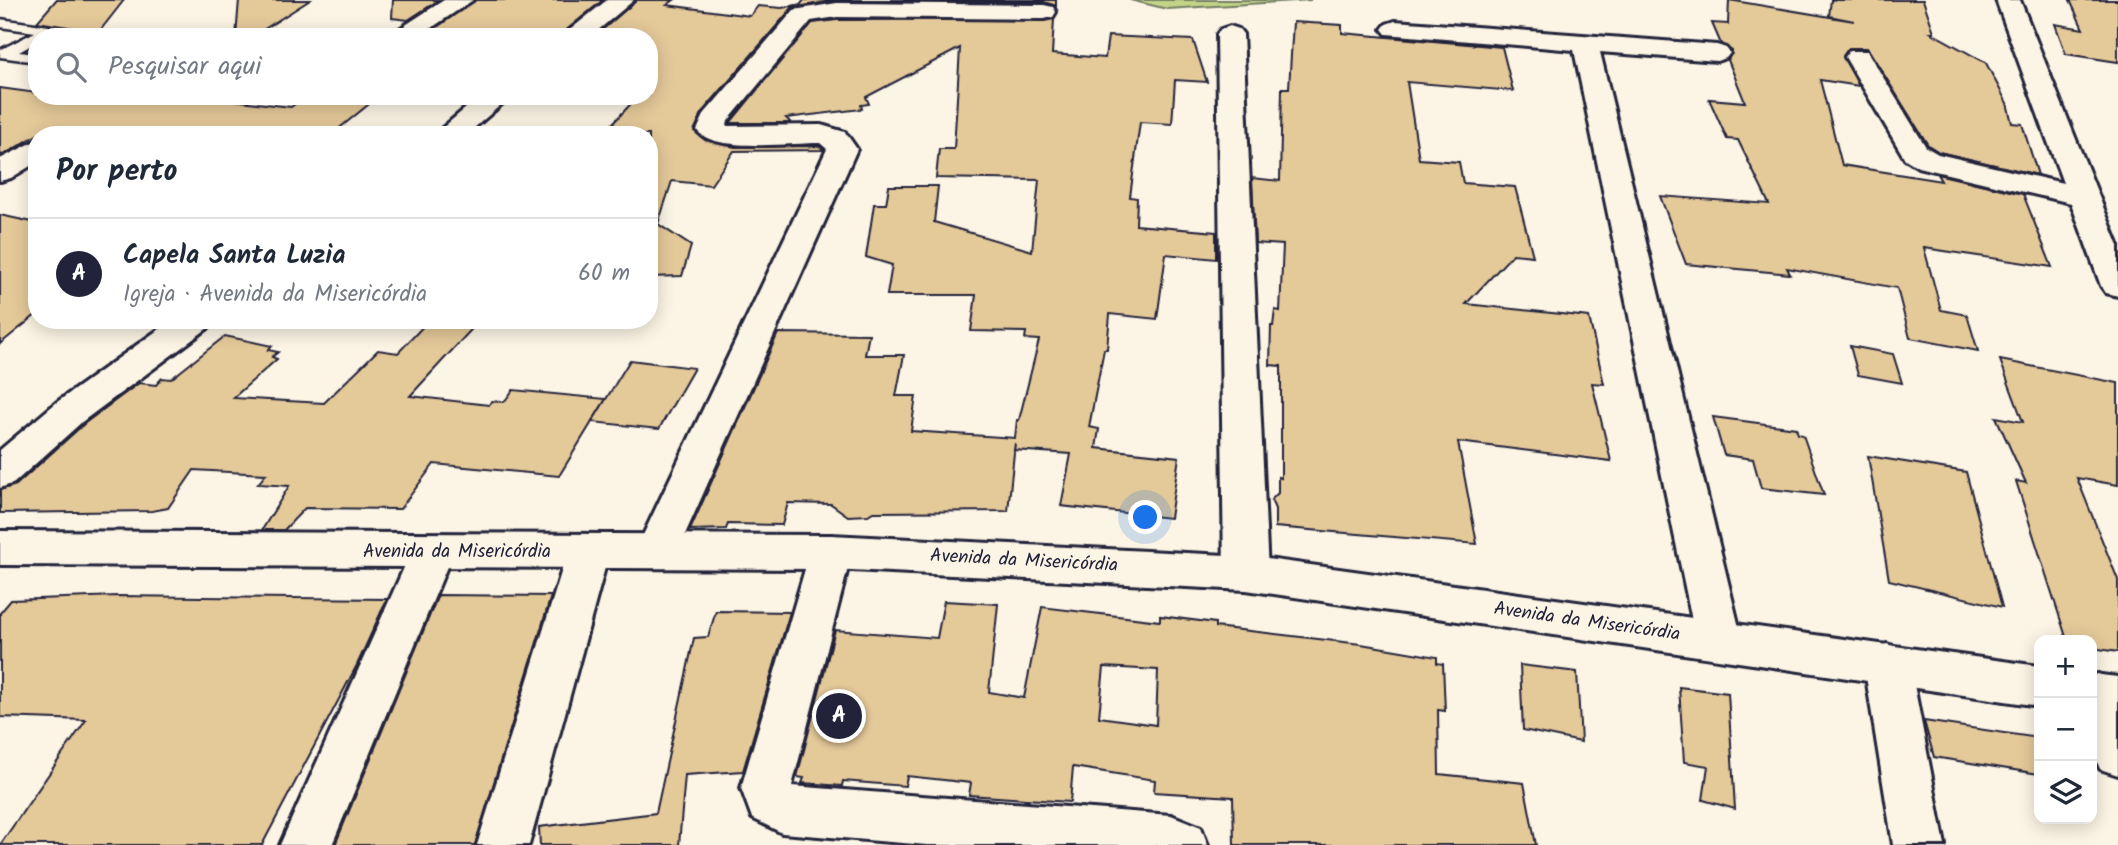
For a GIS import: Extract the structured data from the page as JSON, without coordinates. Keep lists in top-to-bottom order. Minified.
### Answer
{"streets":{"street":["Avenida da Misericórdia"]},"page":{"search":"Pesquisar aqui","heading":"Por perto","list":[{"mark":"A","name":"Capela Santa Luzia","note":"Igreja · Avenida da Misericórdia","value":"60 m"}],"map_buttons":["+","−"],"pins":"A"}}
